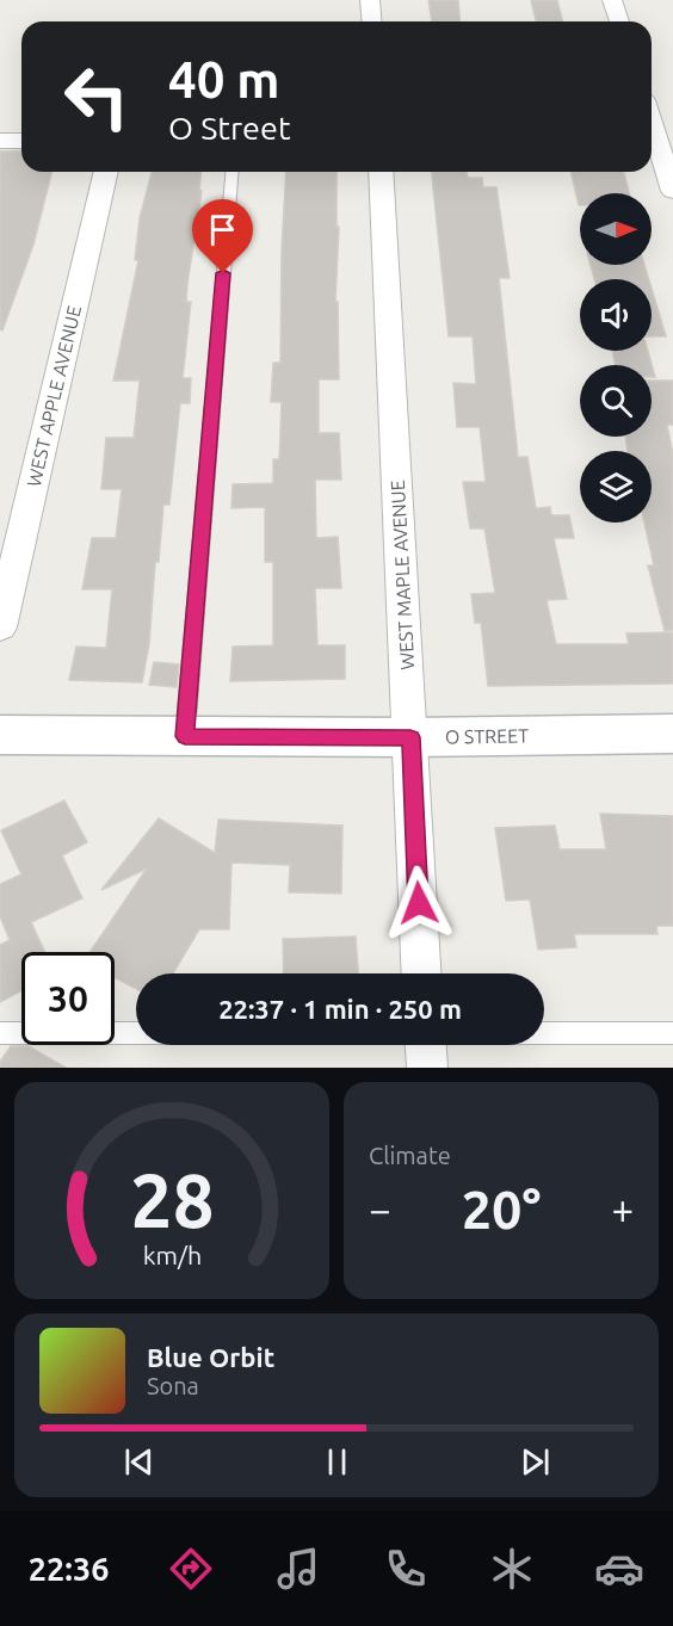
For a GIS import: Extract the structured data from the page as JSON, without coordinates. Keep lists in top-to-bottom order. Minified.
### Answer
{"streets":{"street":["WEST APPLE AVENUE","WEST MAPLE AVENUE","O STREET"]},"crossings":[["WEST MAPLE AVENUE","O STREET"]],"north":"right","page":{"turn":["40 m","O Street"],"limit":"30","trip":"22:37 · 1 min · 250 m","tile":"Climate","heat":["−","20°","+"],"song":["Blue Orbit","Sona"],"tabs":"22:36","gauge":["28","km/h"]}}
